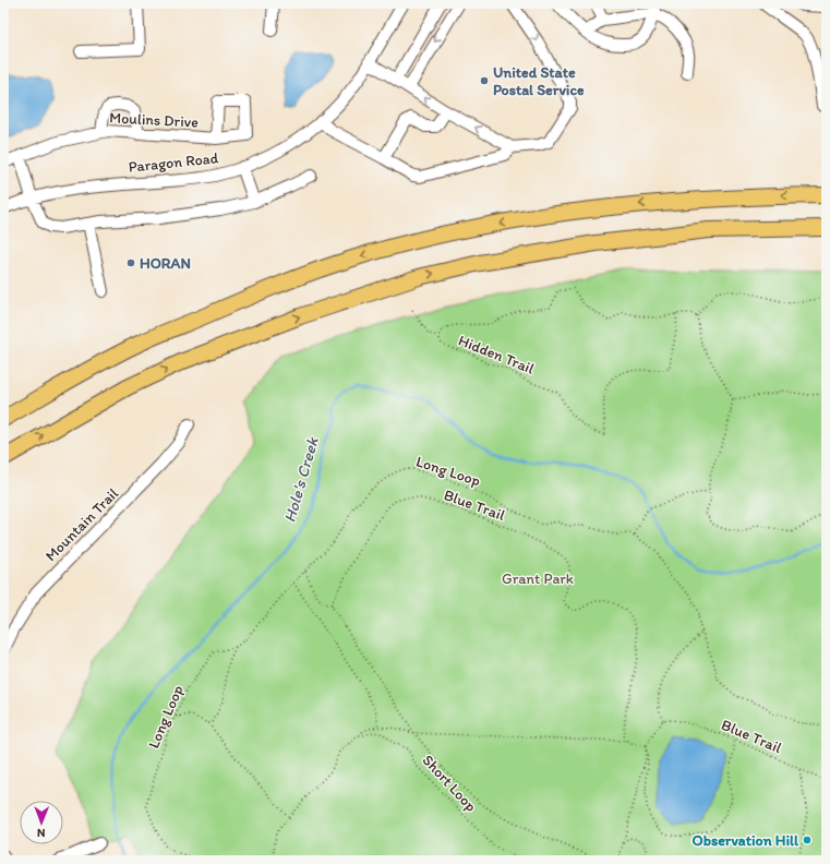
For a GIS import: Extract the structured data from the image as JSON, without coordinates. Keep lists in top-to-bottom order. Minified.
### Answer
{"streets":{"street":["Moulins Drive","Paragon Road","Mountain Trail"],"path":["Hidden Trail","Long Loop","Blue Trail","Short Loop"]},"water":["Hole's Creek"],"parks":["Grant Park"],"places":["United State Postal Service","HORAN","Observation Hill"],"north":"bottom"}
